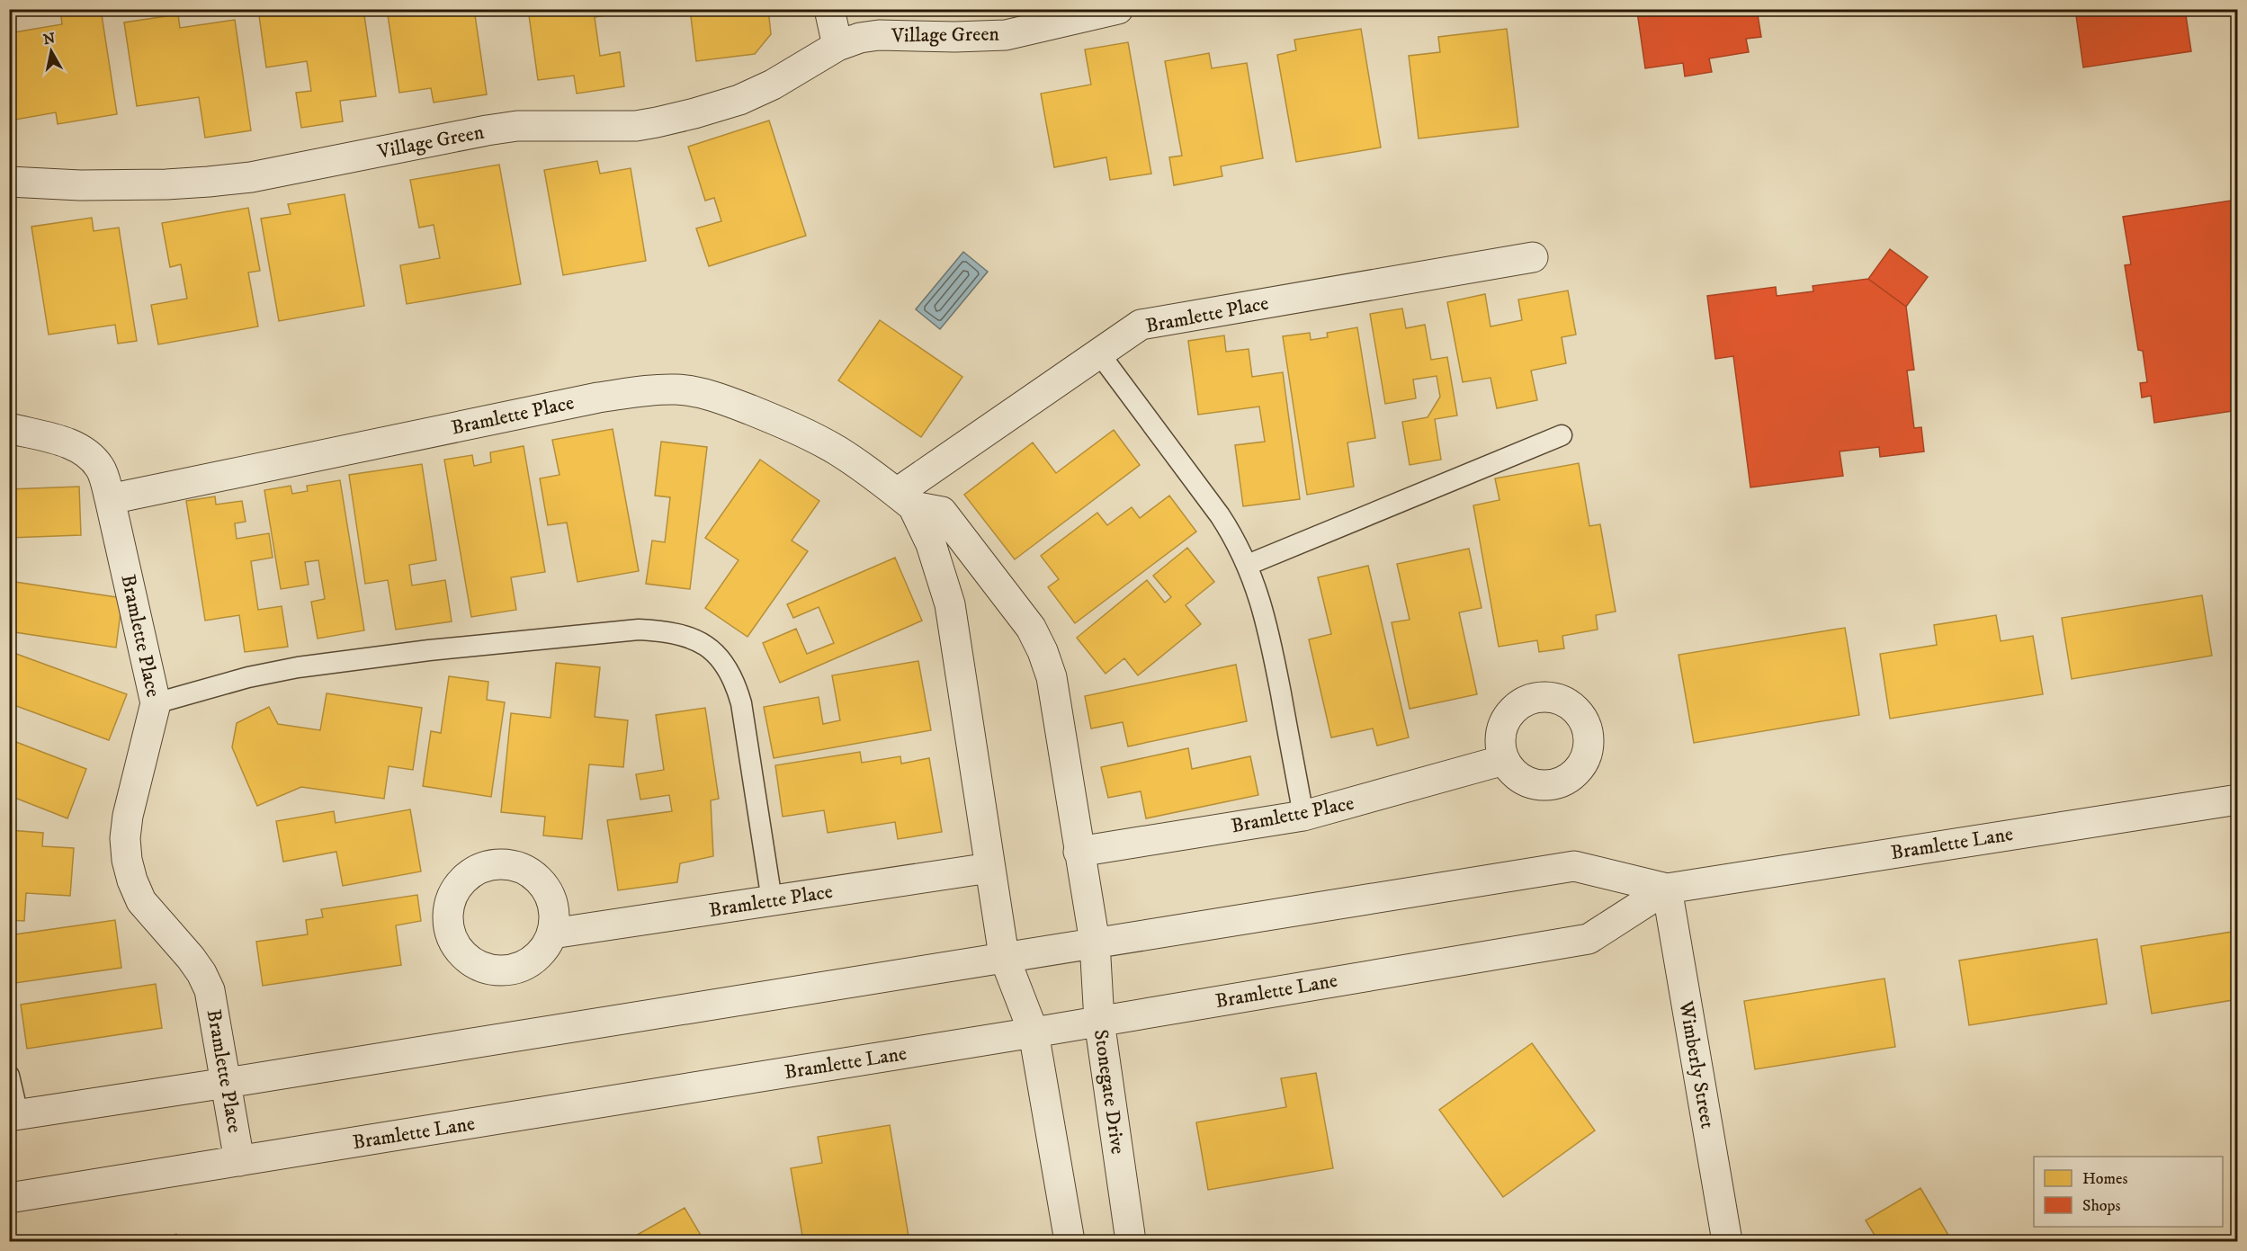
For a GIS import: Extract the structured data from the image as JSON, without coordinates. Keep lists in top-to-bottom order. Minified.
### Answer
{"streets":{"street":["Village Green","Bramlette Place","Bramlette Lane","Wimberly Street","Stonegate Drive"]},"crossings":[["Bramlette Place","Bramlette Lane"],["Bramlette Place","Stonegate Drive"],["Bramlette Lane","Wimberly Street"],["Bramlette Lane","Stonegate Drive"]],"legend":["Homes","Shops"],"north":"top"}
